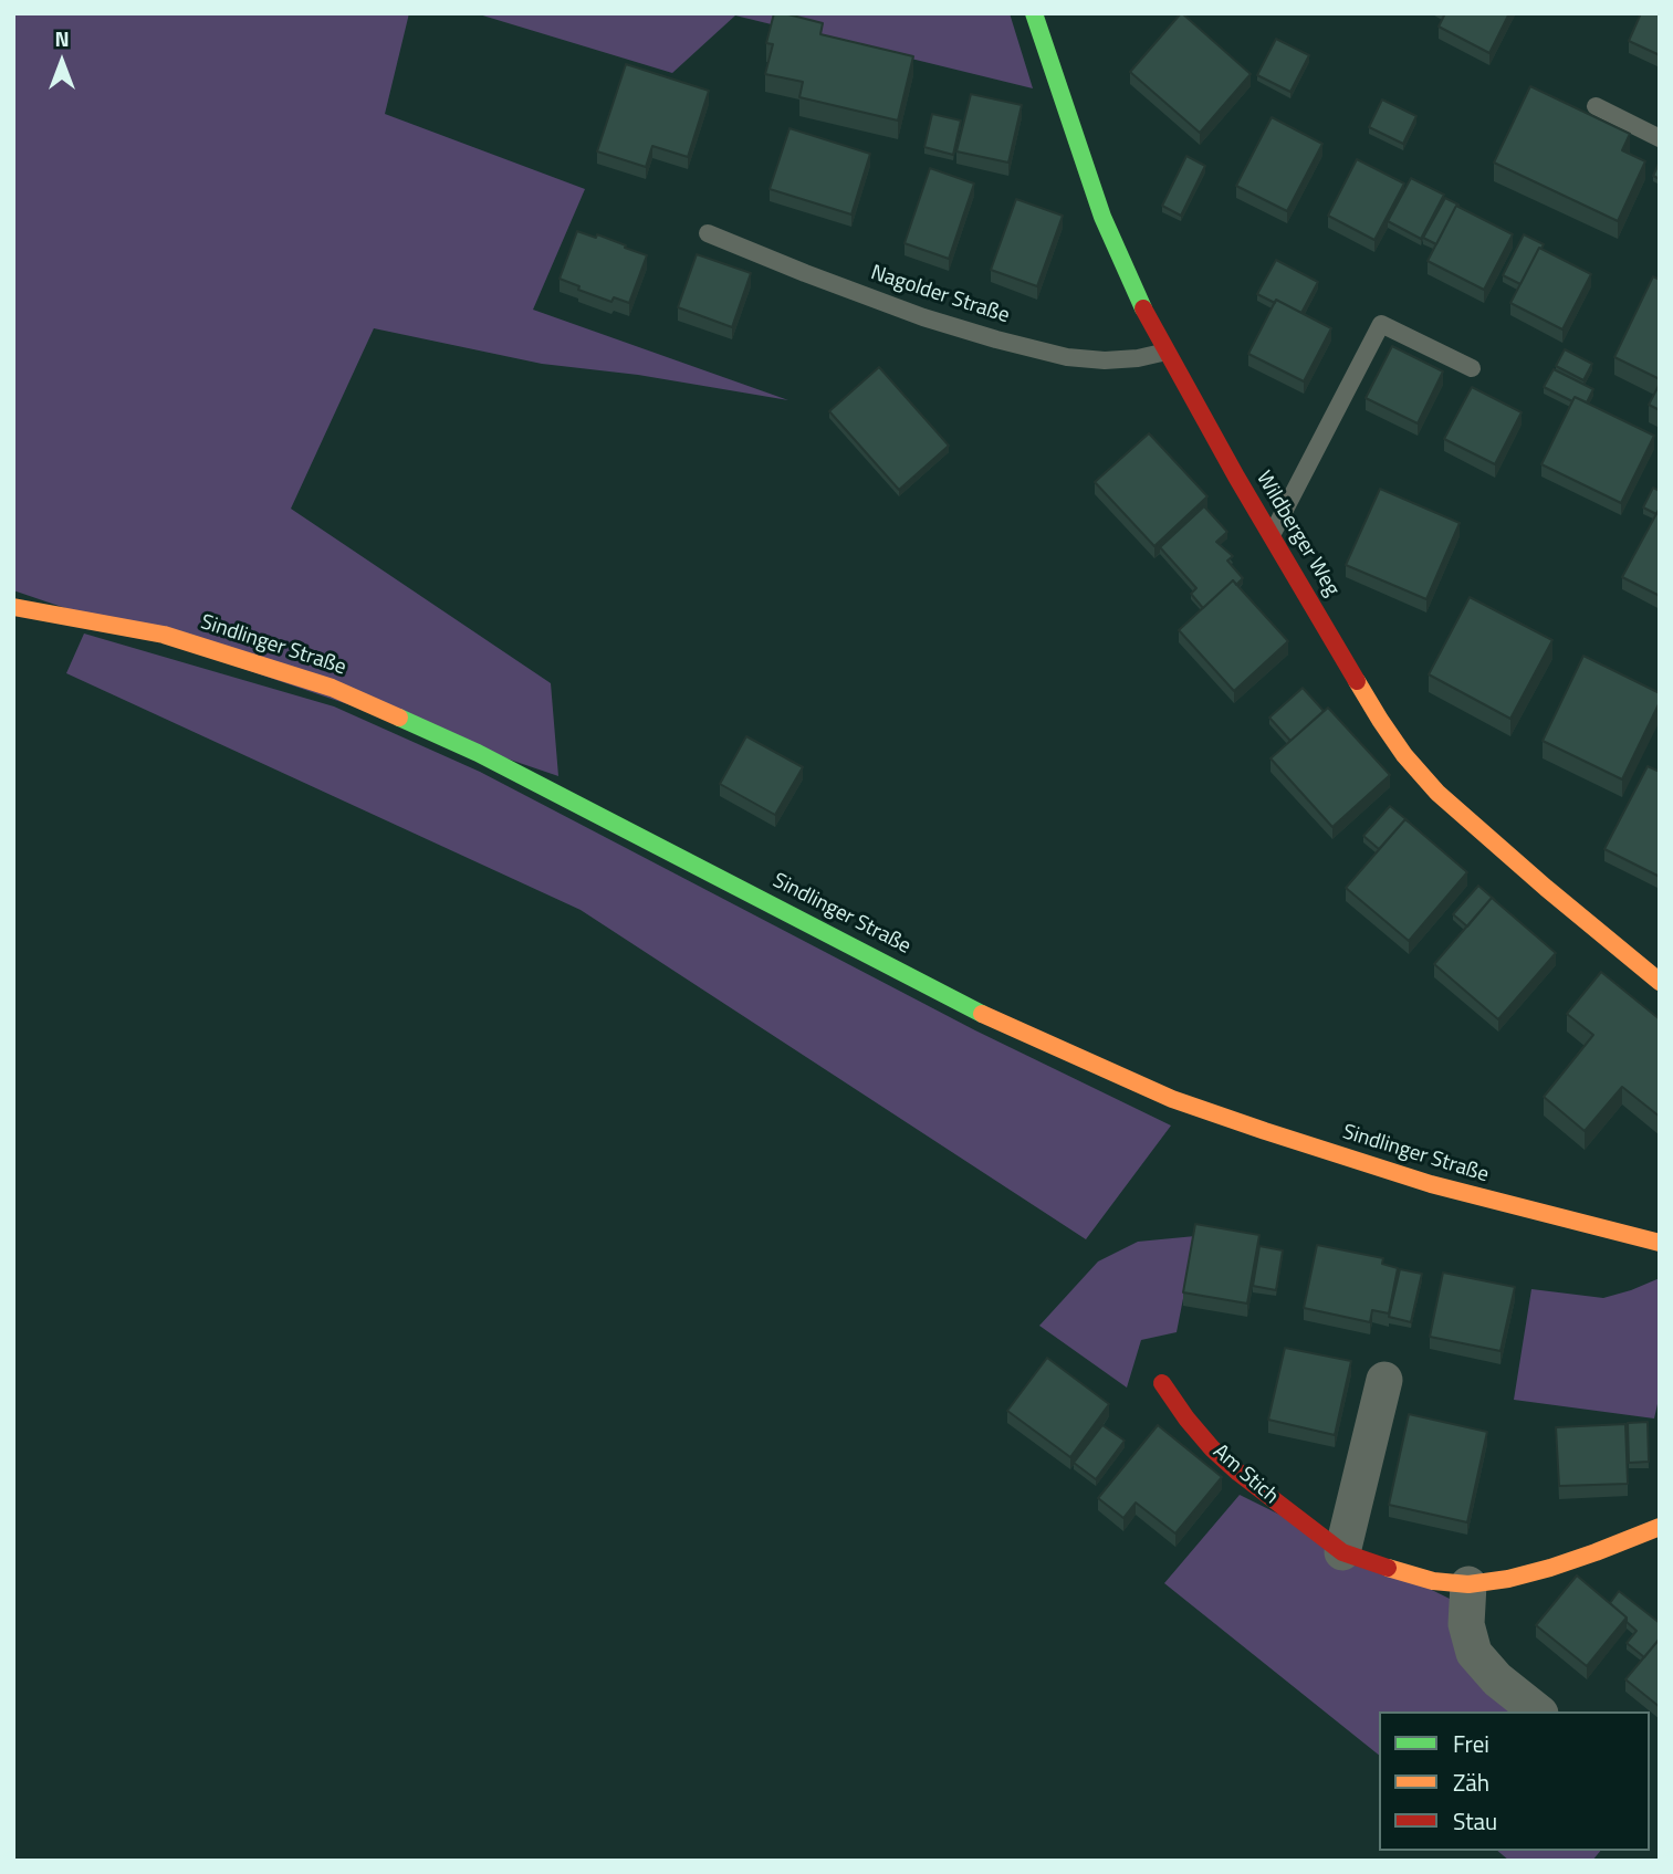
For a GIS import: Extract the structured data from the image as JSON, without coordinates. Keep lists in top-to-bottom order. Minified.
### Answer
{"streets":{"street":["Wildberger Weg","Sindlinger Straße","Am Stich"],"lane":["Nagolder Straße"]},"crossings":[["Nagolder Straße","Wildberger Weg"]],"legend":["Frei","Zäh","Stau"],"north":"top"}
